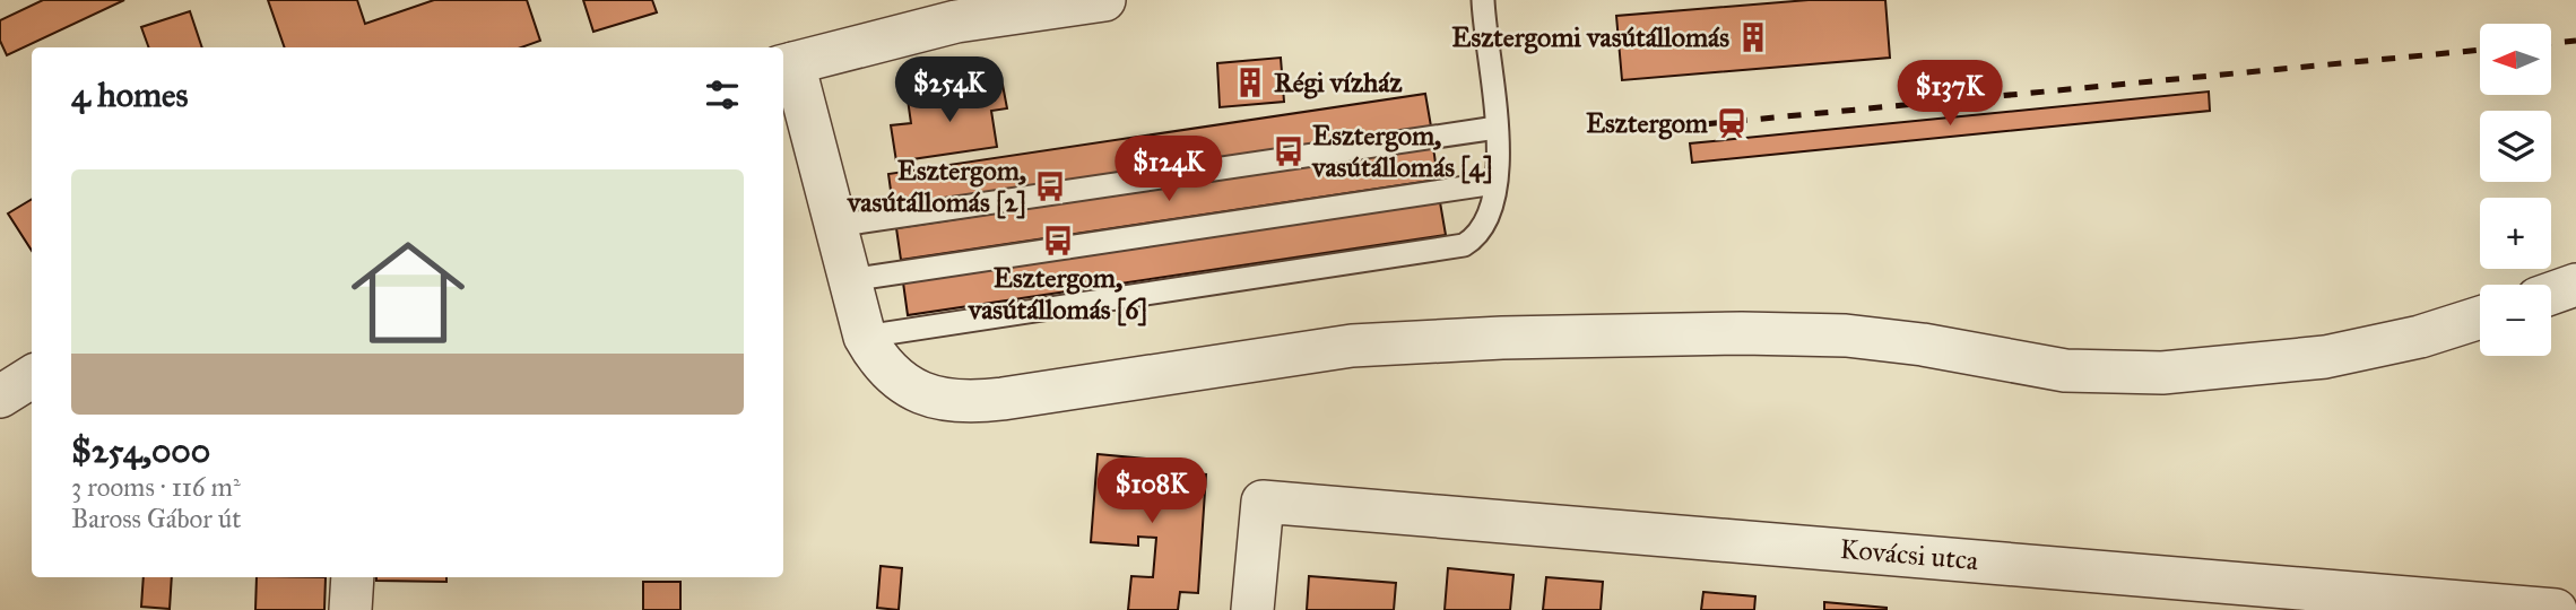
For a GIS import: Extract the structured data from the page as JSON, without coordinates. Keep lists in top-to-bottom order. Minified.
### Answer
{"streets":{"street":["Kovácsi utca"]},"places":{"building":["Esztergomi vasútállomás","Régi vízház"],"station":["Esztergom"],"bus stop":["Esztergom, vasútállomás [4]","Esztergom, vasútállomás [2]","Esztergom, vasútállomás [6]"]},"north":"left","page":{"map_buttons":["+","−"],"heading":"4 homes","price":["$254K","$137K","$124K","$108K"],"list":[{"name":"$254,000","note":"3 rooms · 116 m² · Baross Gábor út"}]}}
